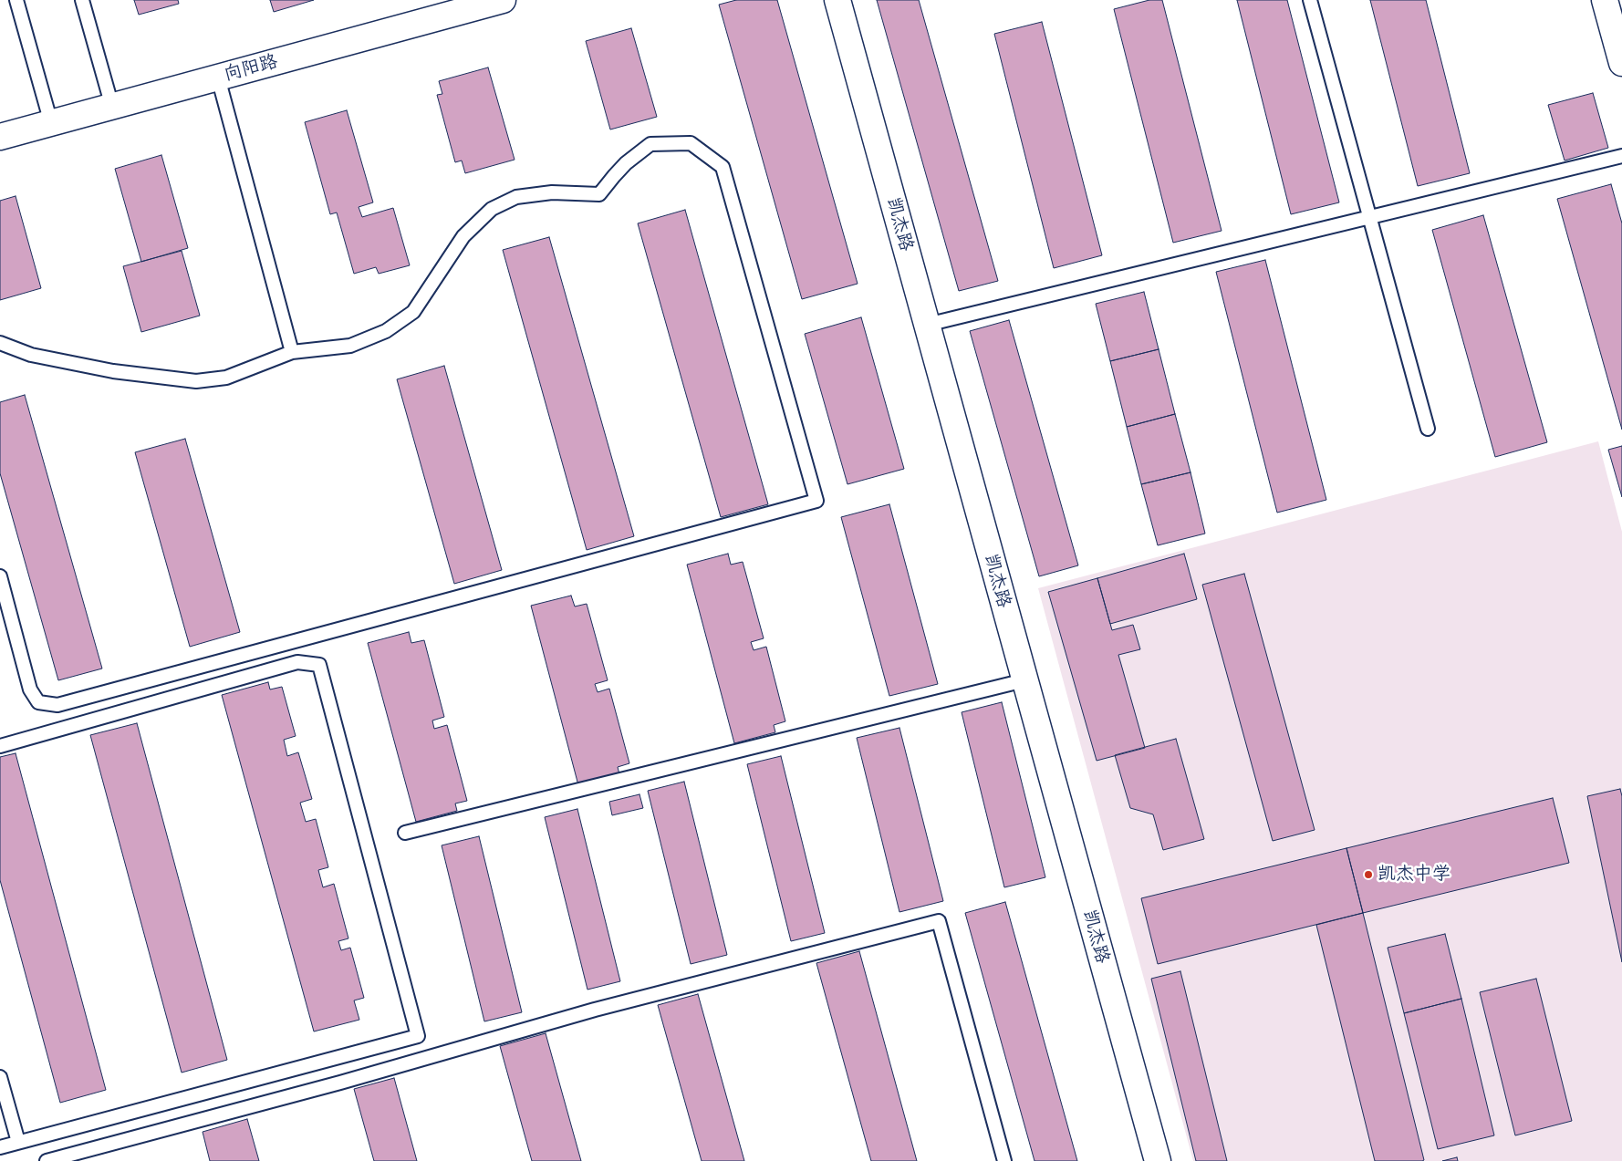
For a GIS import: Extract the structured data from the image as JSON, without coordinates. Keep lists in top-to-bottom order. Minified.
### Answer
{"streets":{"street":["向阳路","凯杰路"]},"places":["凯杰中学"]}
